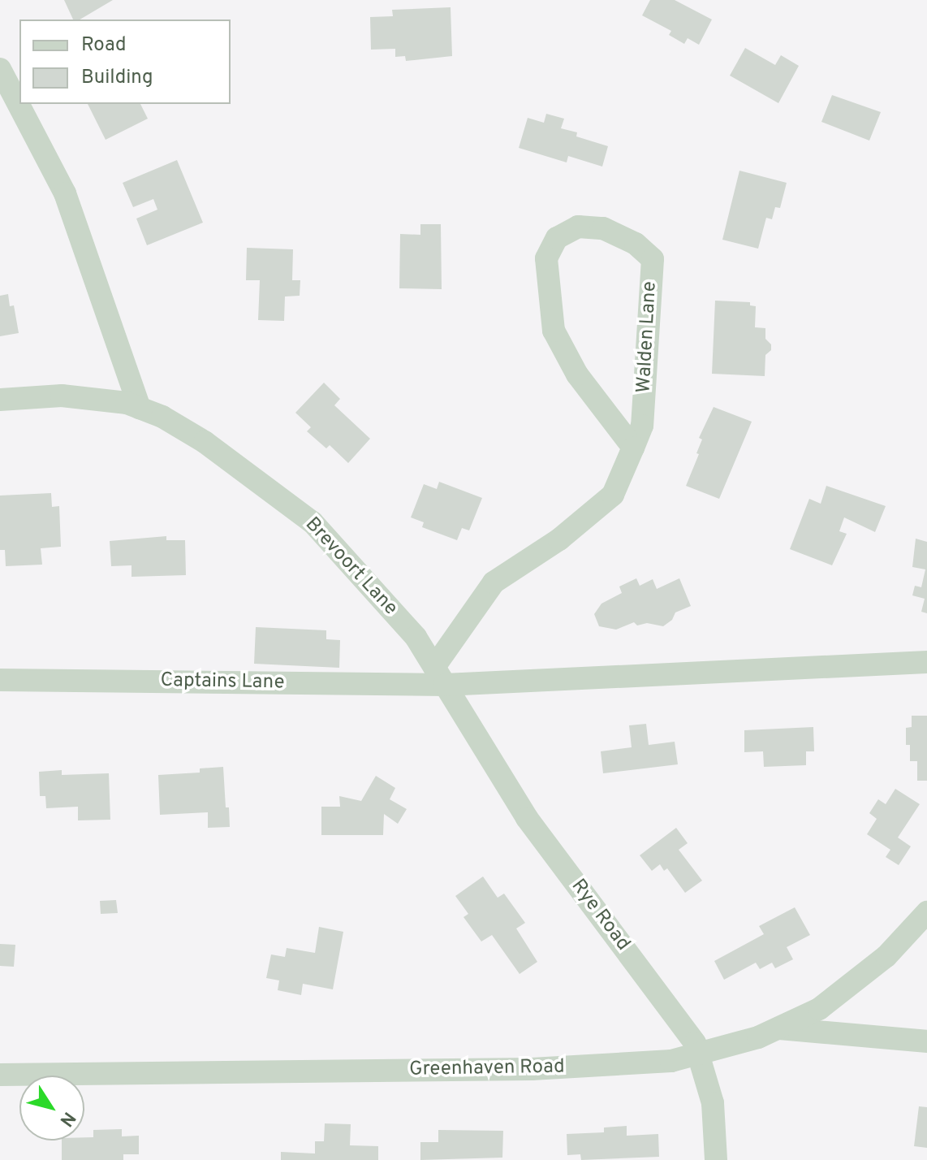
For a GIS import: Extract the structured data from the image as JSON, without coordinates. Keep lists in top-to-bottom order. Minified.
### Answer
{"streets":{"street":["Walden Lane","Brevoort Lane","Captains Lane","Rye Road","Greenhaven Road"]},"crossings":[["Walden Lane","Brevoort Lane"],["Walden Lane","Captains Lane"],["Walden Lane","Rye Road"],["Brevoort Lane","Captains Lane"],["Brevoort Lane","Rye Road"],["Captains Lane","Rye Road"],["Rye Road","Greenhaven Road"]],"legend":["Road","Building"],"north":"bottom right"}
